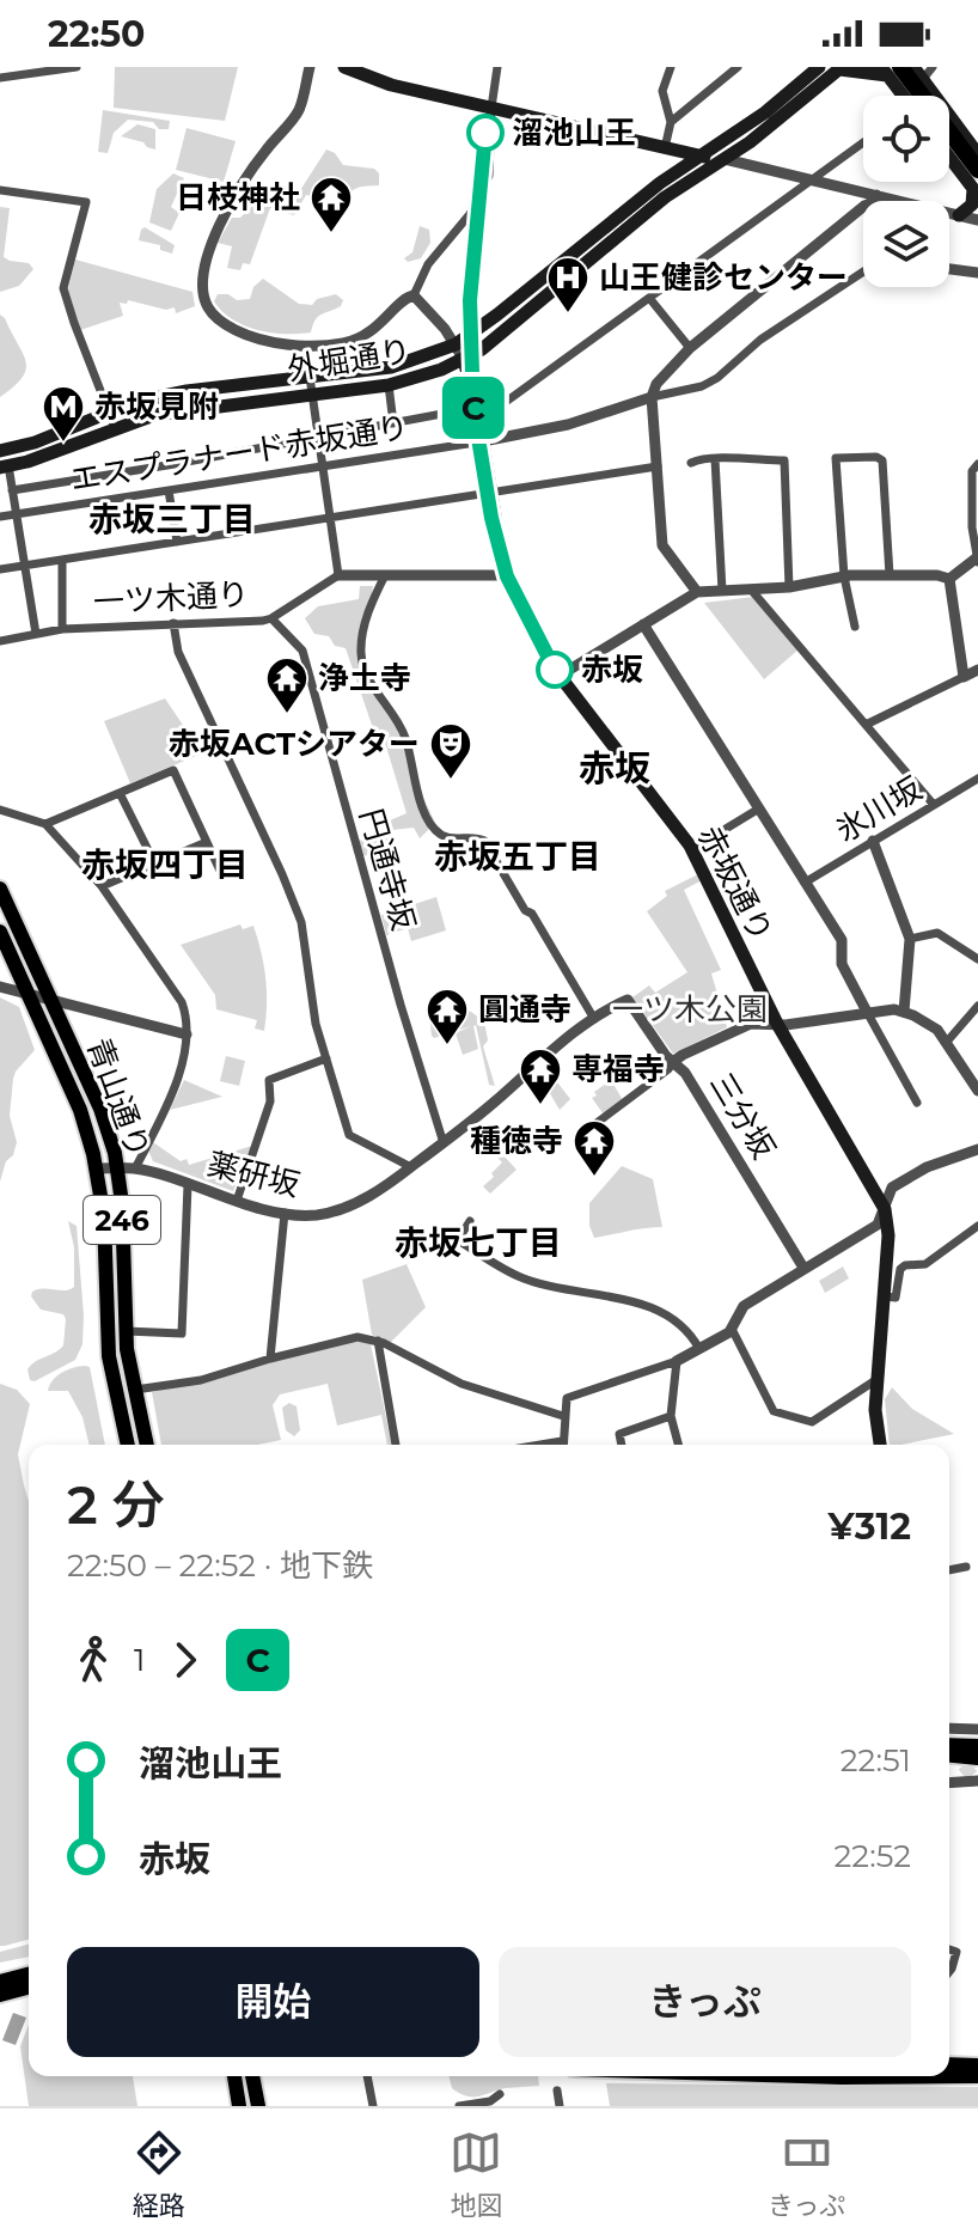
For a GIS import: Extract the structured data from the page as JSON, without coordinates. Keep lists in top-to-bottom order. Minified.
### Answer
{"streets":{"main road":["外堀通り","赤坂通り","青山通り","246"],"street":["エスプラナード赤坂通り","一ツ木通り","氷川坂","円通寺坂","三分坂","薬研坂"]},"crossings":[["外堀通り","赤坂通り"],["エスプラナード赤坂通り","赤坂通り"],["一ツ木通り","円通寺坂"],["円通寺坂","薬研坂"],["青山通り","薬研坂"],["三分坂","薬研坂"]],"districts":["赤坂三丁目","赤坂","赤坂五丁目","赤坂四丁目","赤坂七丁目"],"parks":["一ツ木公園"],"places":{"other":["溜池山王","赤坂"],"temple":["日枝神社","浄土寺","圓通寺","専福寺","種徳寺"],"hospital":["山王健診センター"],"metro station":["赤坂見附"],"theatre":["赤坂ACTシアター"]},"lines":["metro line C"],"page":{"status":"22:50","on_map":"C","heading":["2 分","22:50 – 22:52 · 地下鉄","¥312"],"legs":["1","C"],"list":[{"name":"溜池山王","value":"22:51"},{"name":"赤坂","value":"22:52"}],"buttons":["開始","きっぷ"],"tabs":["経路","地図","きっぷ"]}}
